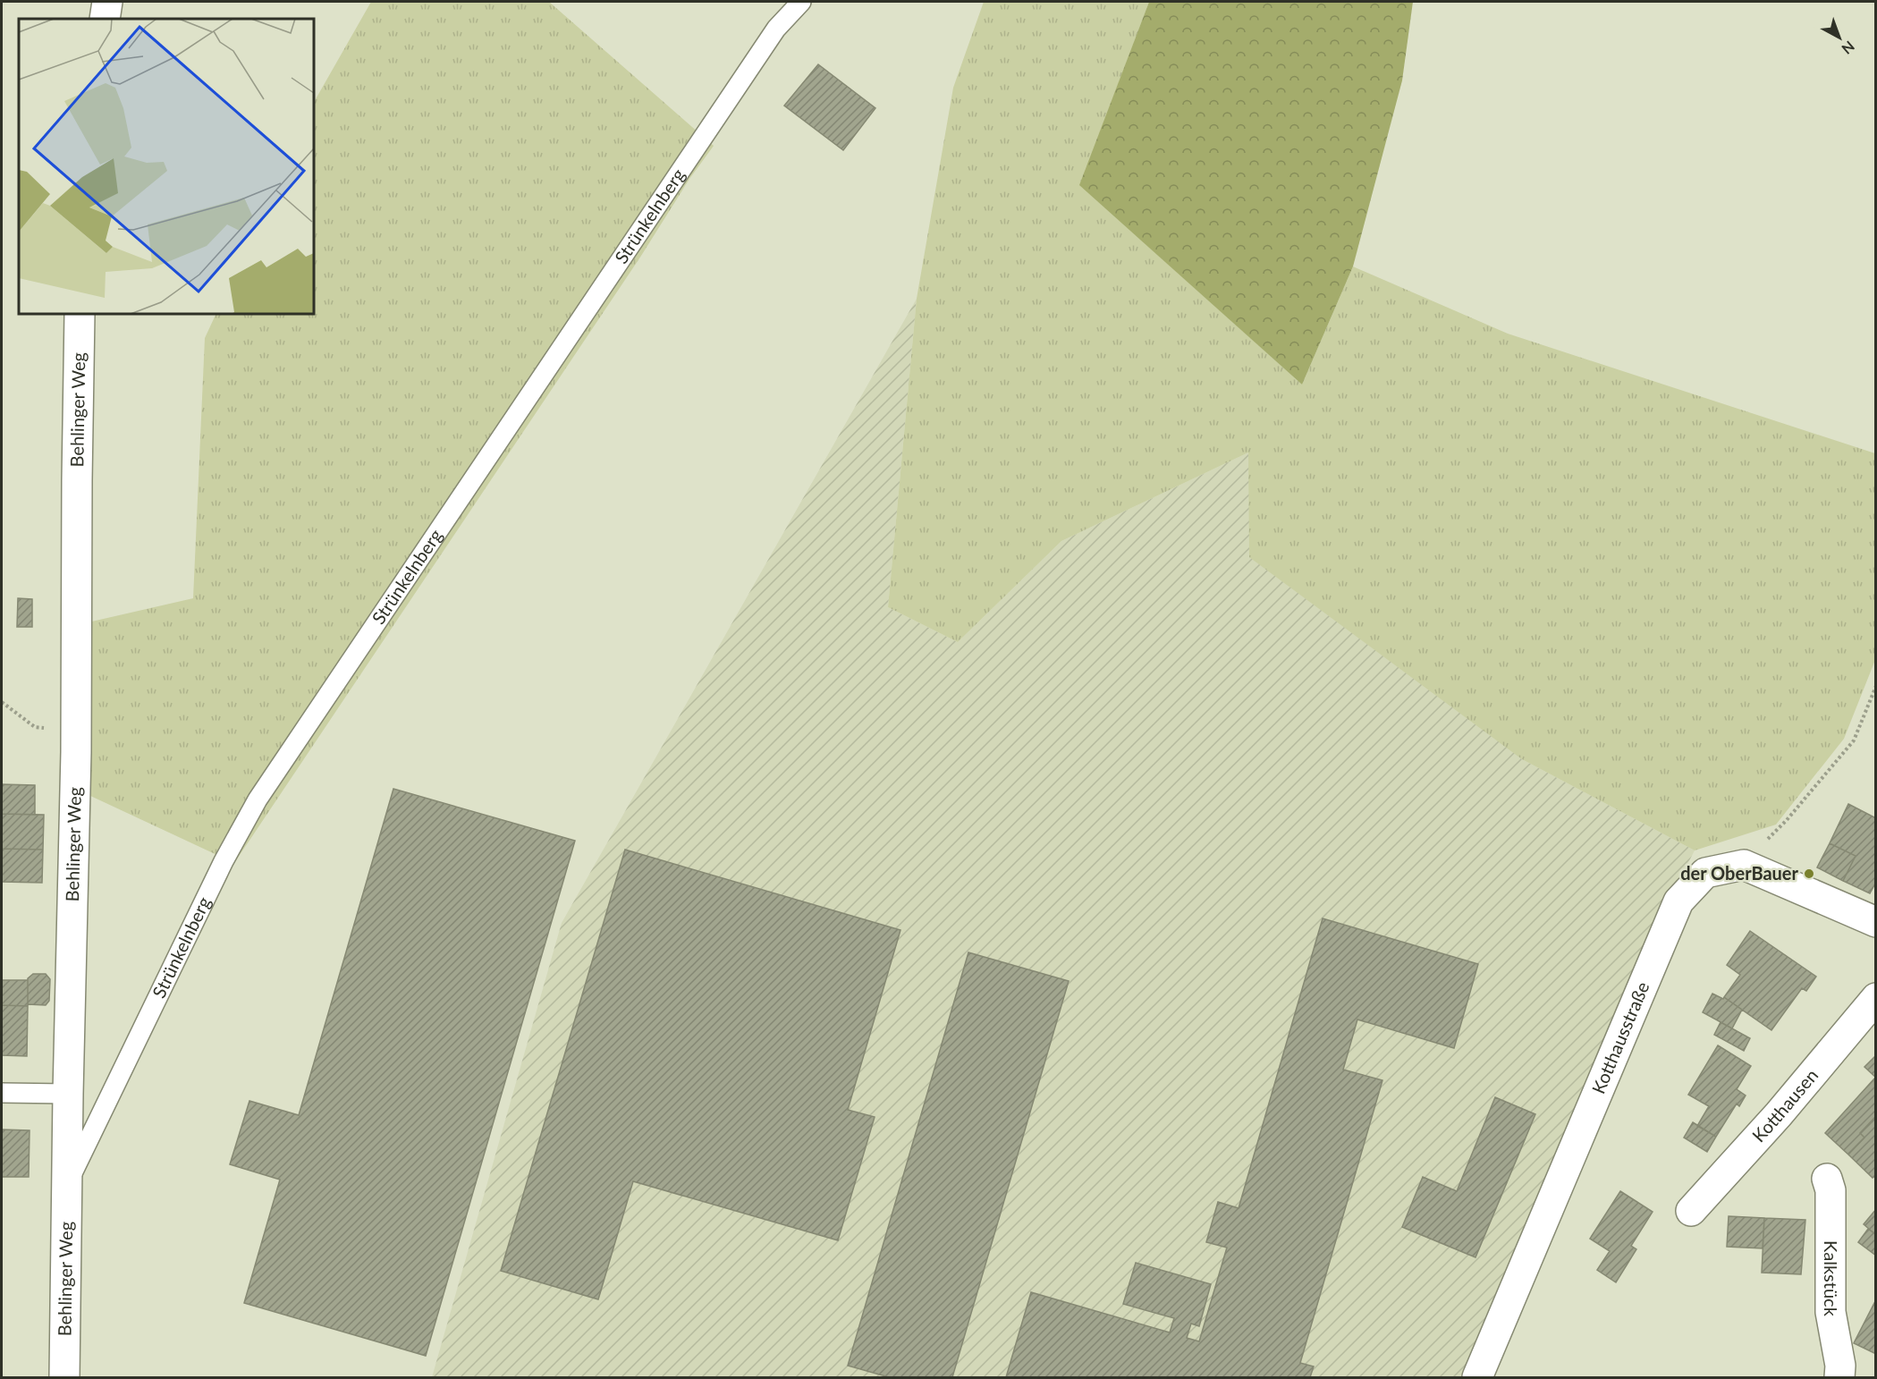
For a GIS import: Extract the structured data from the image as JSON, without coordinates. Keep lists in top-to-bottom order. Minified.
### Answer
{"streets":{"street":["Behlinger Weg","Kotthausstraße","Kotthausen","Kalkstück"],"lane":["Strünkelnberg"]},"crossings":[["Strünkelnberg","Behlinger Weg"]],"places":["der OberBauer"],"north":"bottom right"}
